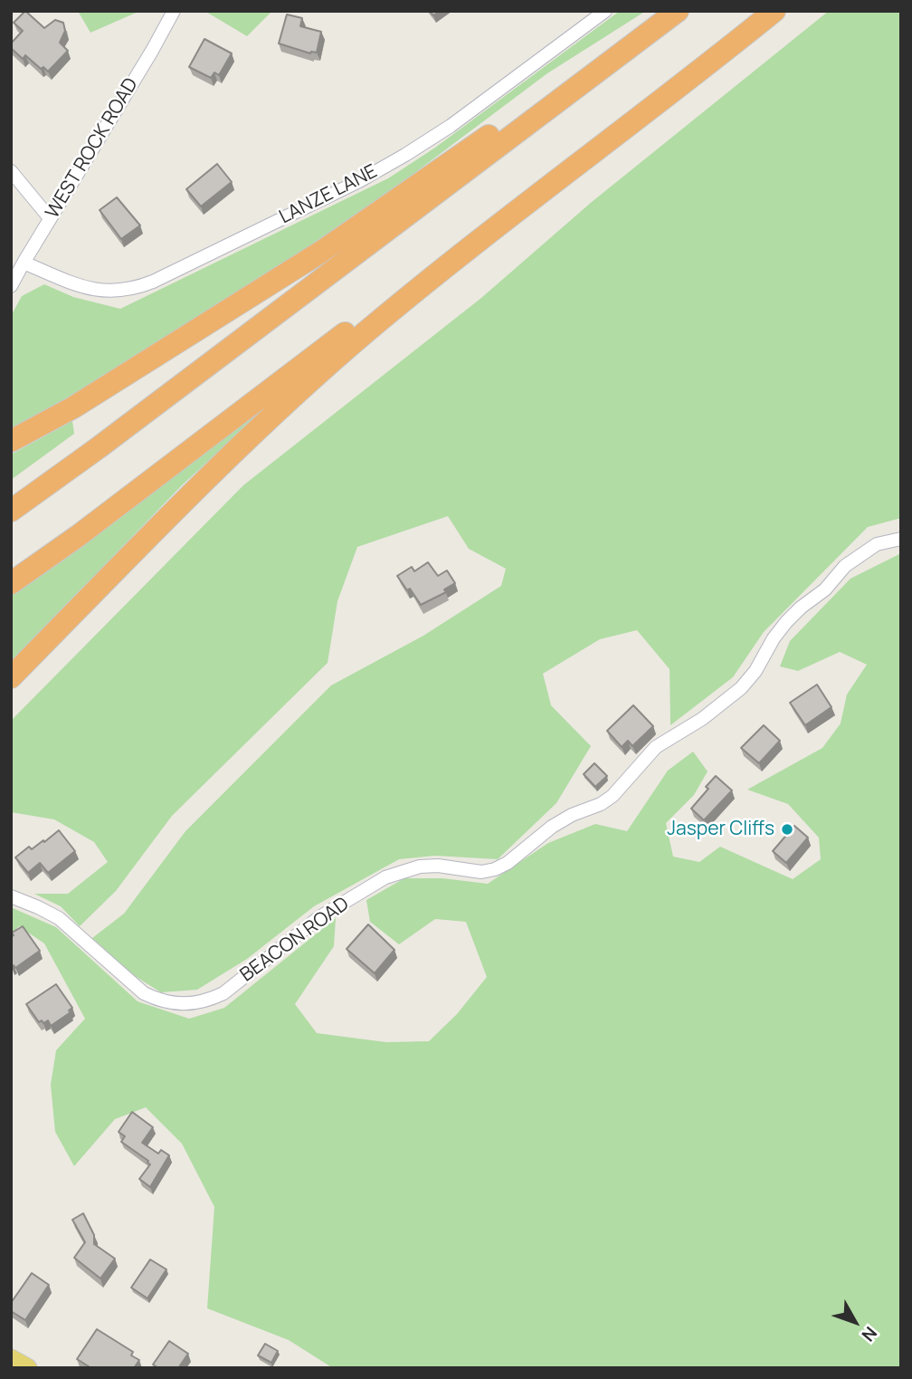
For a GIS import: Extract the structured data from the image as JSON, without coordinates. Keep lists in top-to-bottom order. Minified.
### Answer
{"streets":{"street":["WEST ROCK ROAD","LANZE LANE","BEACON ROAD"]},"crossings":[["WEST ROCK ROAD","LANZE LANE"]],"places":["Jasper Cliffs"],"north":"bottom right"}
